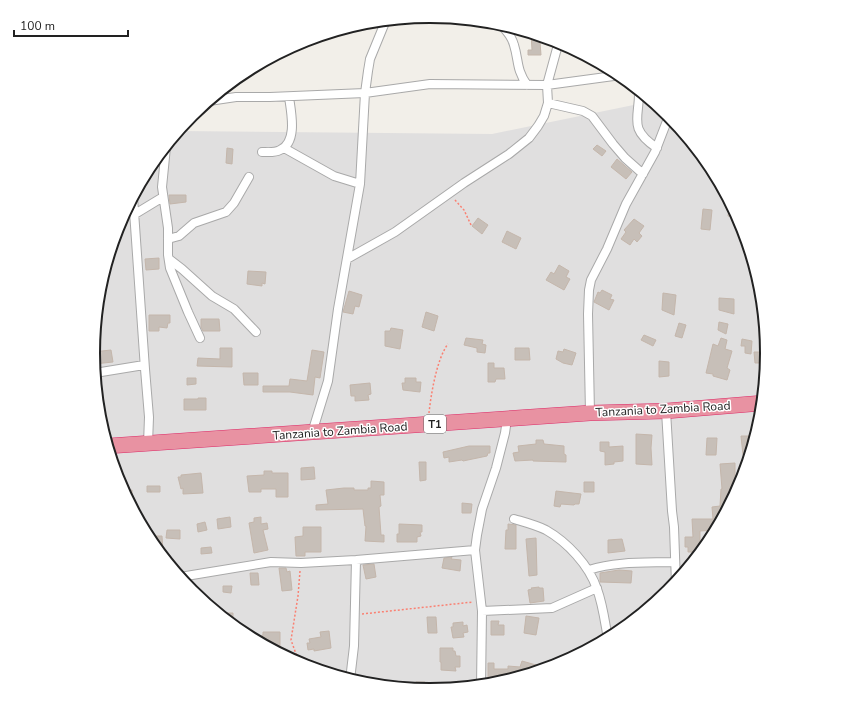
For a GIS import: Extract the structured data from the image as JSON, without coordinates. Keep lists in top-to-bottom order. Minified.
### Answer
{"streets":{"highway":["Tanzania to Zambia Road","T1"]},"scale_bar":"100 m"}
